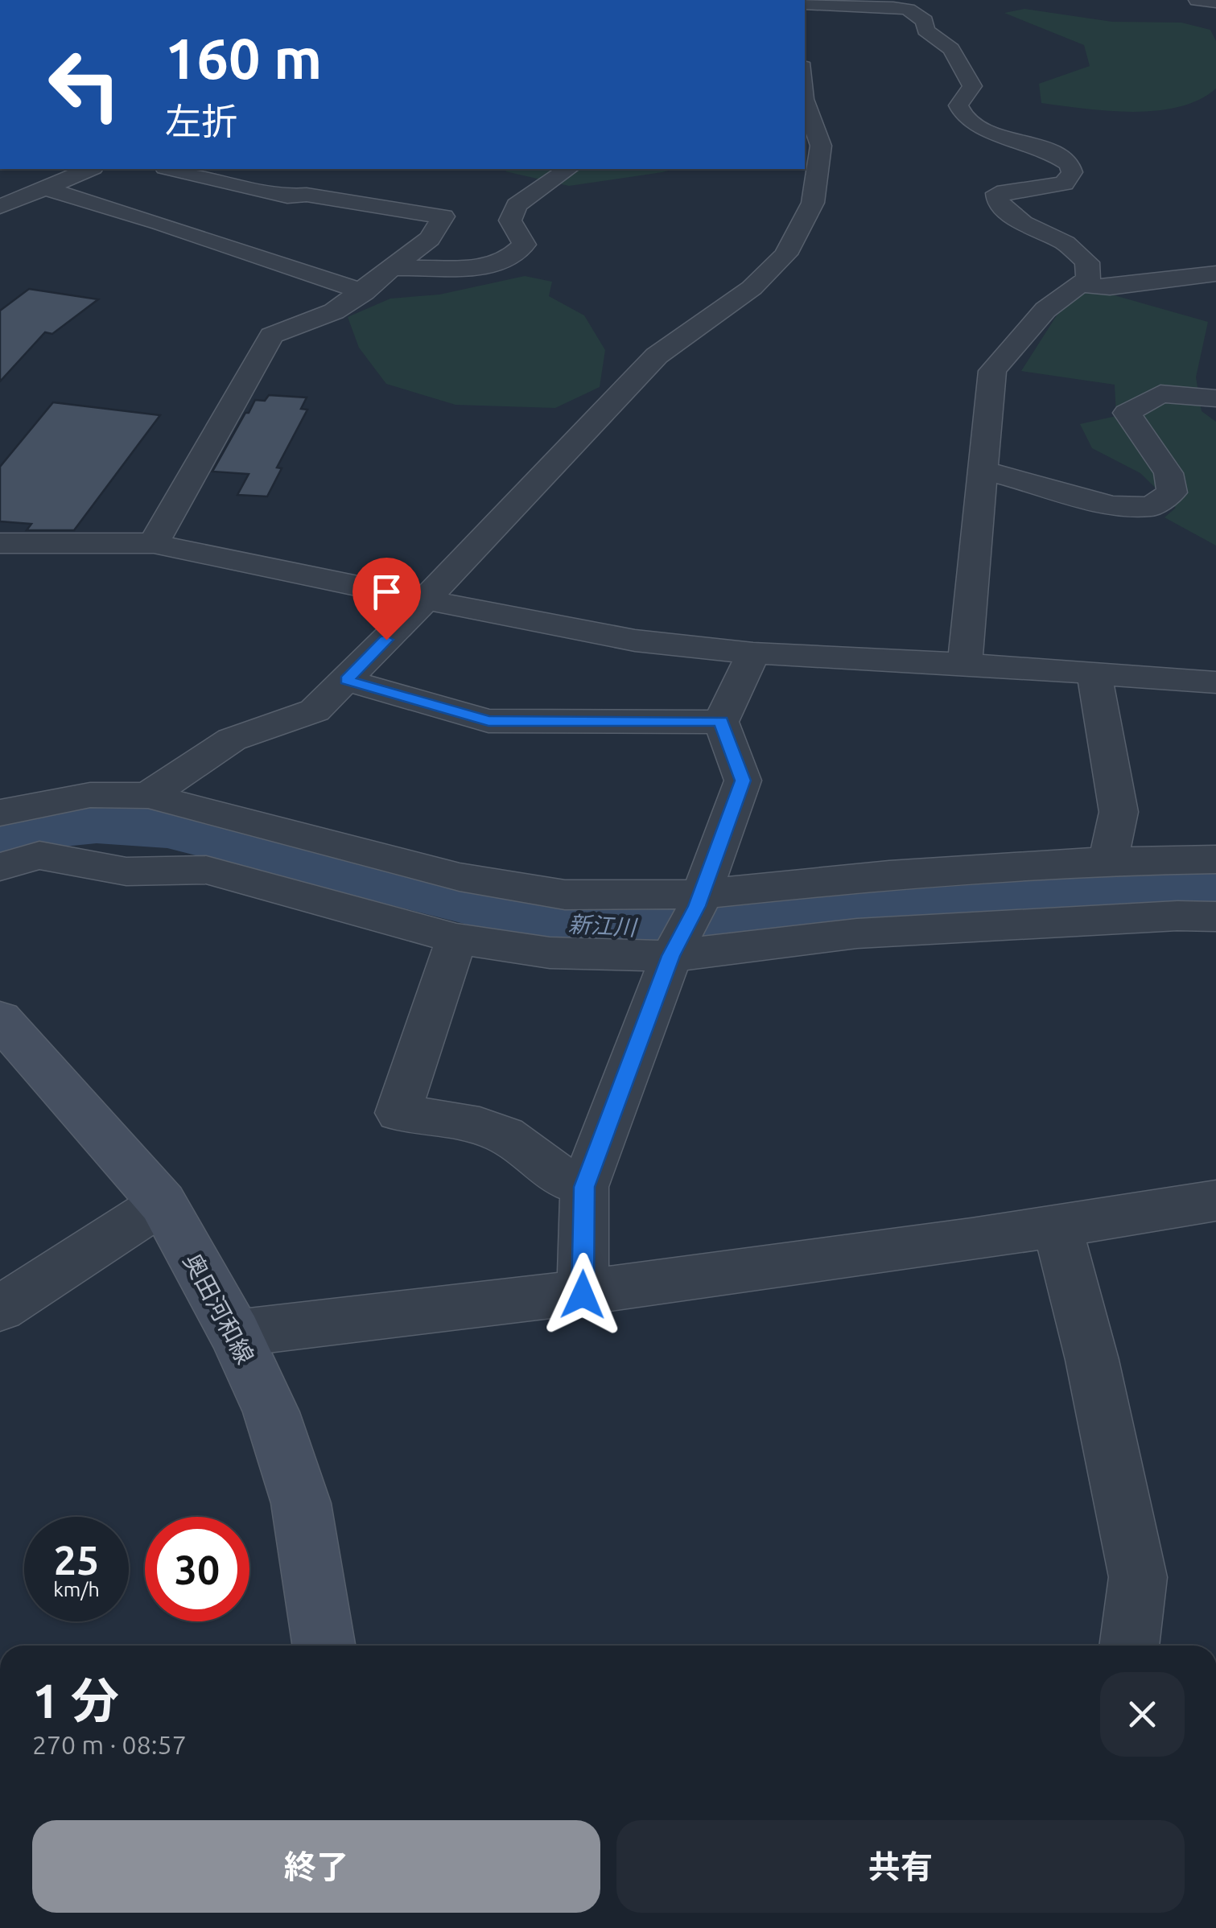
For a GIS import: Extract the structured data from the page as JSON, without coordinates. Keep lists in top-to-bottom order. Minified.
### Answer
{"streets":{"main road":["奥田河和線"]},"water":["新江川"],"page":{"turn":["160 m","左折"],"speed":"25 km/h","limit":"30","heading":["1 分","270 m · 08:57"],"buttons":["終了","共有"]}}
